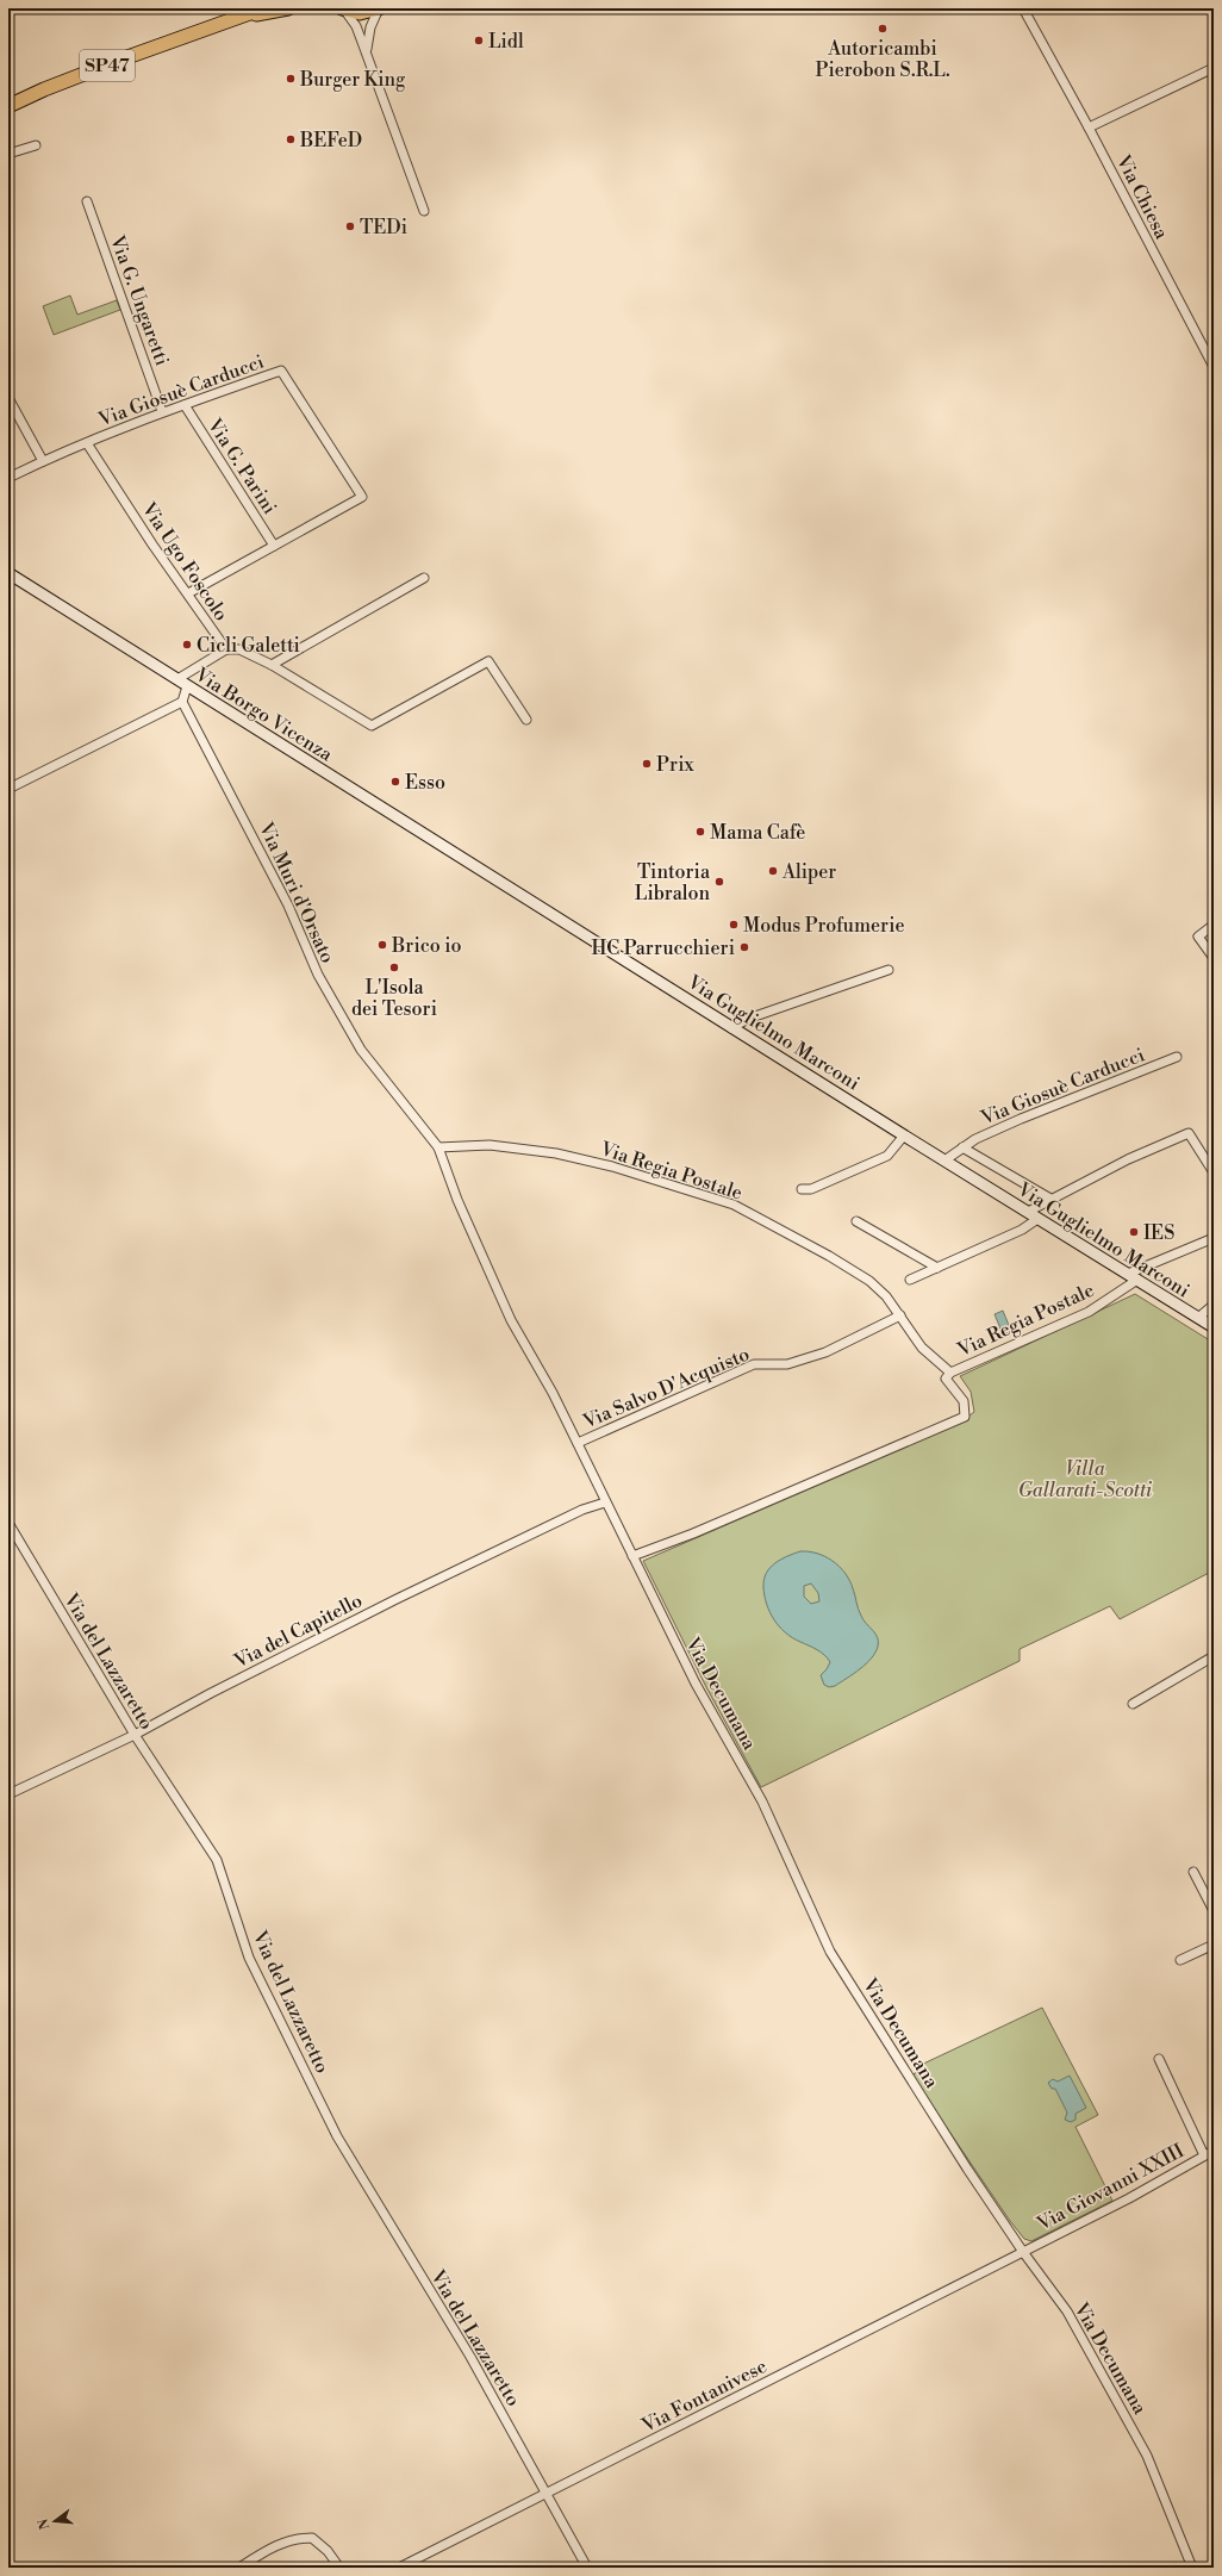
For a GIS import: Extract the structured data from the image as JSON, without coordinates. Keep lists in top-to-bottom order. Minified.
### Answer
{"streets":{"main road":["SP47"],"street":["Via Chiesa","Via G. Ungaretti","Via Giosuè Carducci","Via G. Parini","Via Ugo Foscolo","Via Borgo Vicenza","Via Muri d'Orsato","Via Guglielmo Marconi","Via Regia Postale","Via Salvo D'Acquisto","Via del Capitello","Via del Lazzaretto","Via Decumana","Via Giovanni XXIII","Via Fontanivese"]},"crossings":[["Via G. Ungaretti","Via Giosuè Carducci"],["Via Giosuè Carducci","Via G. Parini"],["Via Giosuè Carducci","Via Ugo Foscolo"],["Via Giosuè Carducci","Via Guglielmo Marconi"],["Via Ugo Foscolo","Via Borgo Vicenza"],["Via Borgo Vicenza","Via Guglielmo Marconi"],["Via Muri d'Orsato","Via Regia Postale"],["Via Muri d'Orsato","Via Salvo D'Acquisto"],["Via Muri d'Orsato","Via Decumana"],["Via Guglielmo Marconi","Via Regia Postale"],["Via Regia Postale","Via Salvo D'Acquisto"],["Via Regia Postale","Via Decumana"],["Via Salvo D'Acquisto","Via Decumana"],["Via del Capitello","Via del Lazzaretto"],["Via del Capitello","Via Decumana"],["Via del Lazzaretto","Via Fontanivese"],["Via Decumana","Via Giovanni XXIII"],["Via Decumana","Via Fontanivese"],["Via Giovanni XXIII","Via Fontanivese"]],"parks":["Villa Gallarati-Scotti"],"places":["Autoricambi Pierobon S.R.L.","Lidl","Burger King","BEFeD","TEDi","Cicli Galetti","Prix","Esso","Mama Cafè","Aliper","Tintoria Libralon","Modus Profumerie","Brico io","HC Parrucchieri","L'Isola dei Tesori","IES"],"north":"left"}
